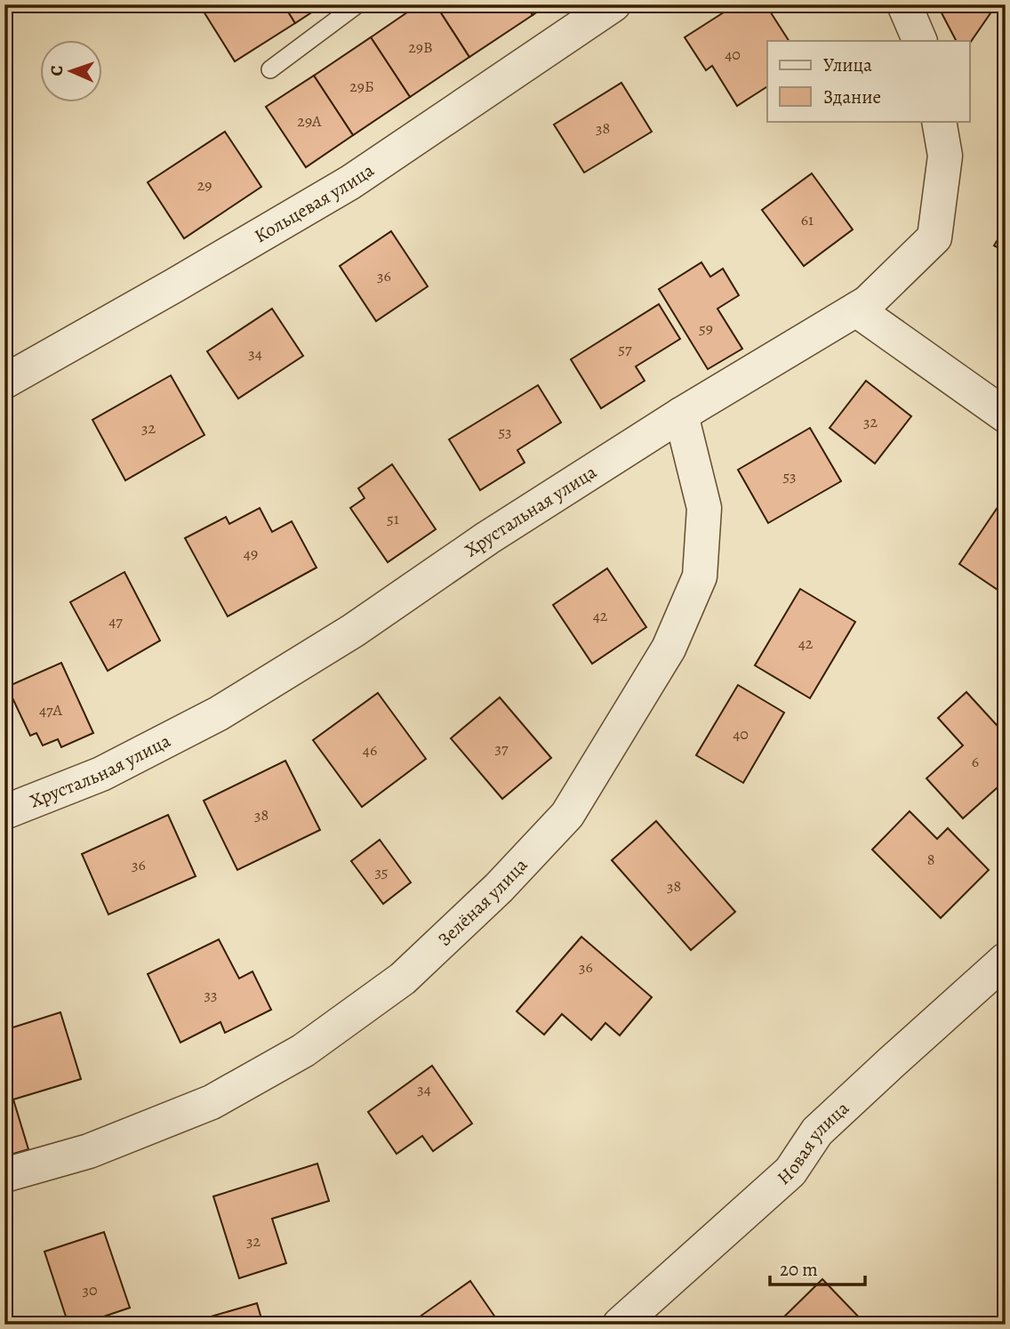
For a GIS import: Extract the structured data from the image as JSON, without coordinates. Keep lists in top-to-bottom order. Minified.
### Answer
{"streets":{"street":["Кольцевая улица","Хрустальная улица","Зелёная улица","Новая улица"]},"crossings":[["Хрустальная улица","Зелёная улица"]],"house_numbers":["29В","40","29Б","29А","38","29","61","36","59","57","34","32","32","53","53","51","49","42","47","42","47А","40","37","46","6","38","8","36","35","38","36","33","34","32","30"],"legend":["Улица","Здание"],"scale_bar":"20 m","north":"left"}
